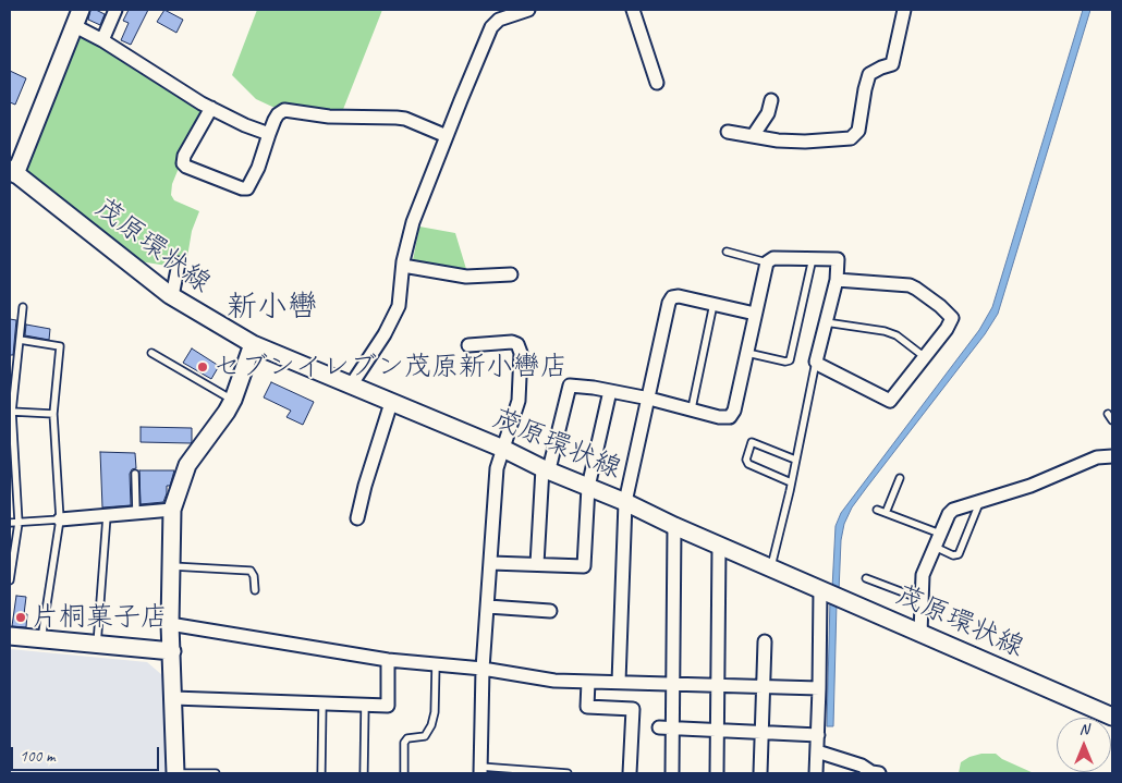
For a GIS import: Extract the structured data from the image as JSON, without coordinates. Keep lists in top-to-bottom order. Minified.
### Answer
{"streets":{"main road":["茂原環状線"]},"districts":["新小轡"],"places":["セブンイレブン茂原新小轡店","片桐菓子店"],"scale_bar":"100 m","north":"top"}
